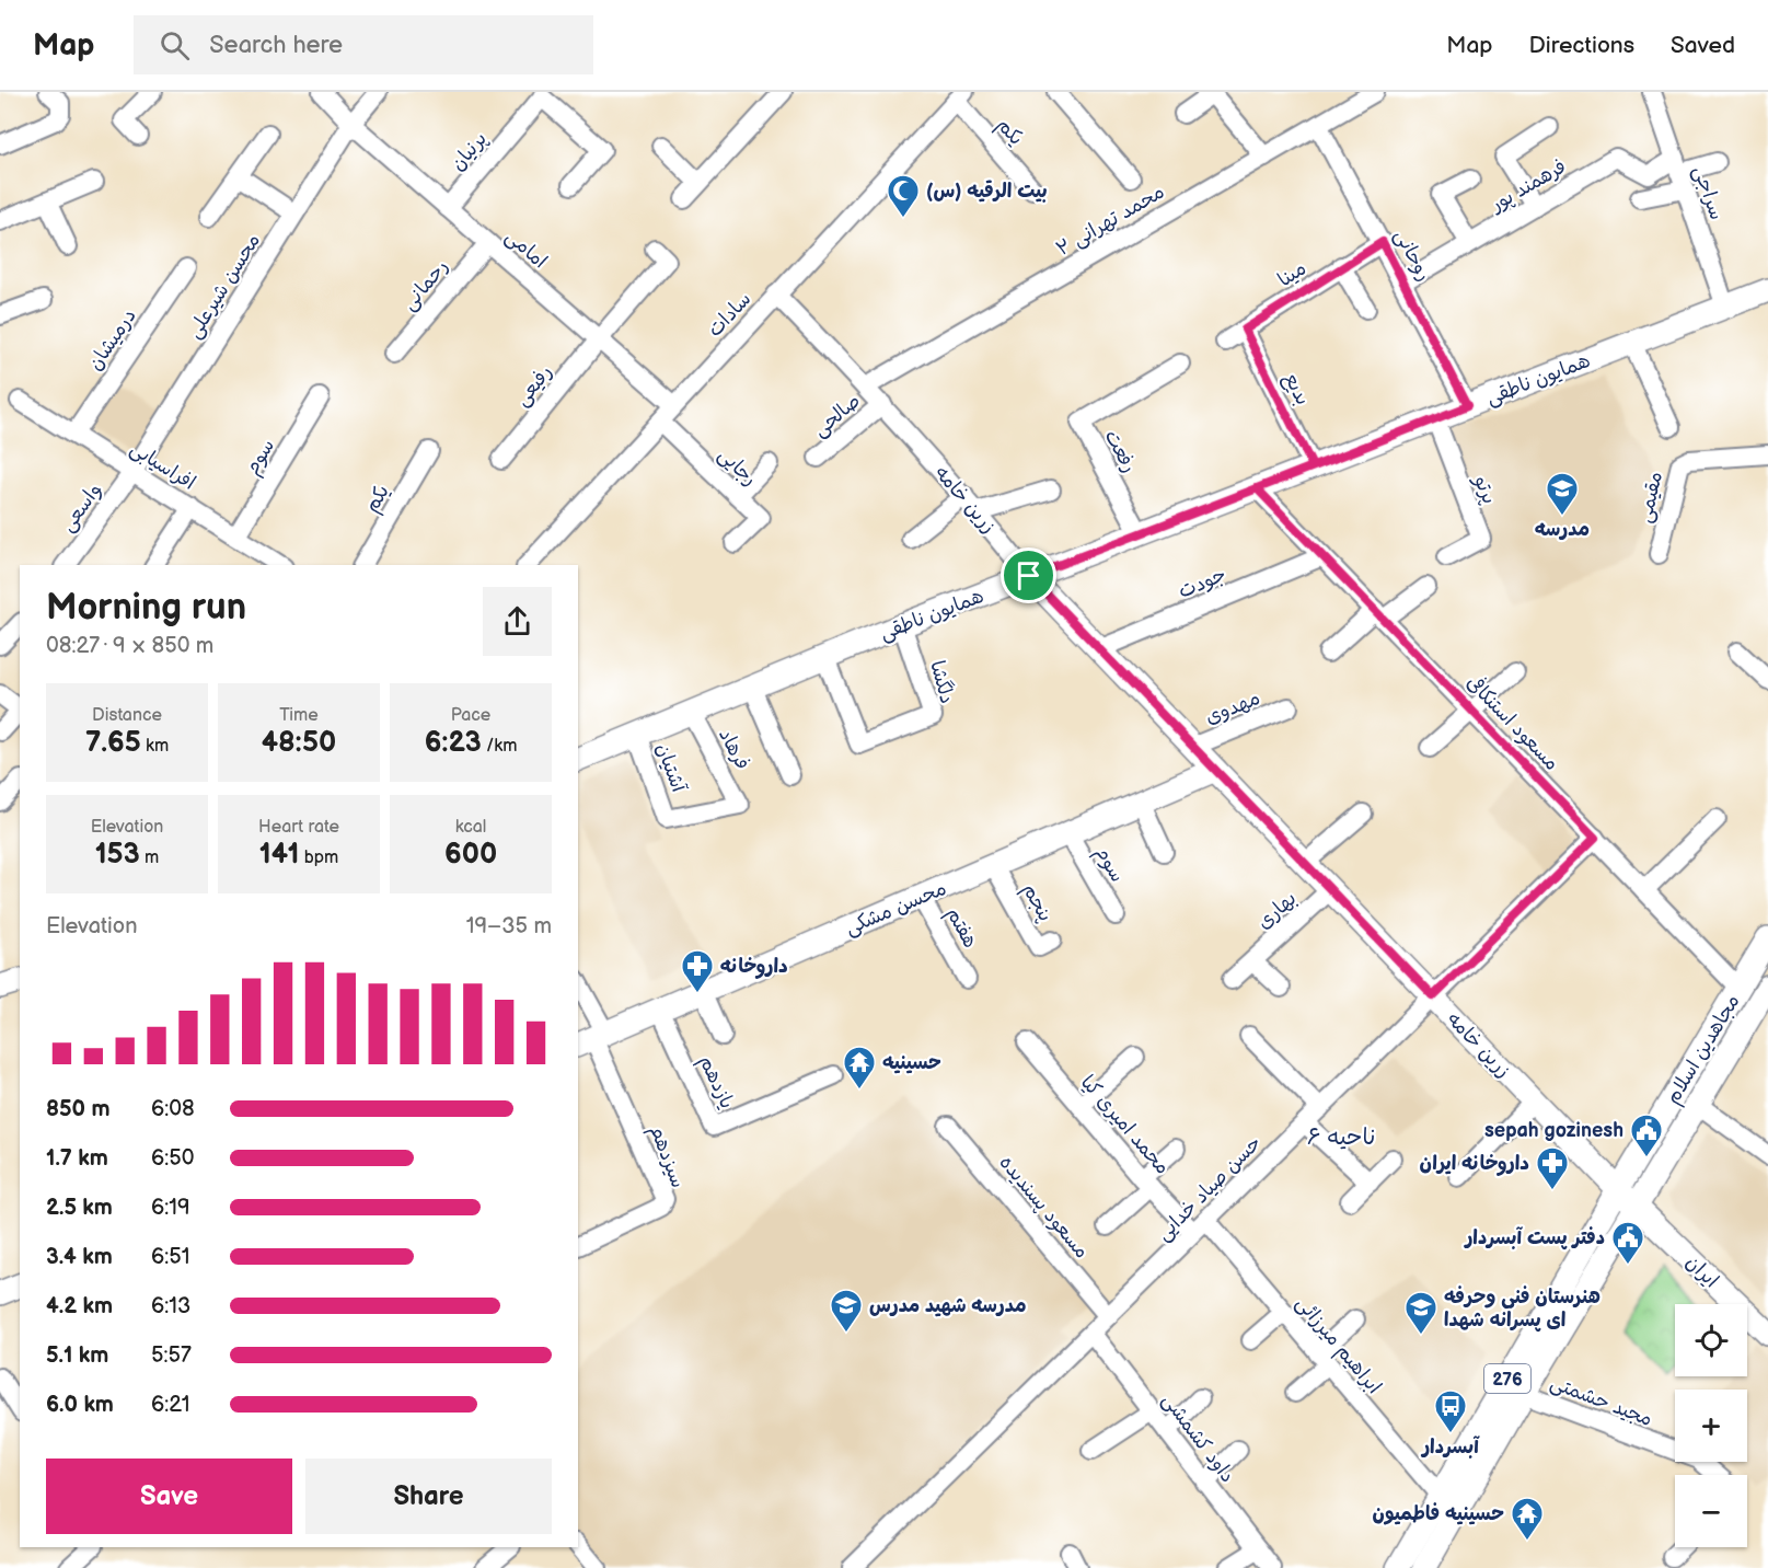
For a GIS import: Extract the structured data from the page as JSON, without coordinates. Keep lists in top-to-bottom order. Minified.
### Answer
{"streets":{"main road":["همایون ناطقی","زرین خامه","محسن مشکی","مجاهدین اسلام","ایران","276"],"street":["یکم","پرنیان","فرهمند پور","سراجی","محمد تهرانی ۲","امامی","روحانی","مینا","رحمانی","محسن شیرعلی","سادات","درمیشان","رفیعی","بدیع","صالحی","رفعت","سوم","افراسیابی","رجایی","پرتو","مقیمی","واسعی","جودت","دلگشا","مهدوی","مسعود استنکافی","فرهاد","آشتیان","پنجم","بهاری","هفتم","یازدهم","محمد امیری کیا","سیزدهم","حسن صیاد خدایی","مسعود پسندیده","ابراهیم میرزائی","مجید حشمتی","داود کشمشی"]},"crossings":[["یکم","سادات"],["پرنیان","امامی"],["فرهمند پور","سراجی"],["فرهمند پور","روحانی"],["سراجی","همایون ناطقی"],["محمد تهرانی ۲","روحانی"],["محمد تهرانی ۲","زرین خامه"],["امامی","رحمانی"],["امامی","محسن شیرعلی"],["امامی","سادات"],["امامی","رفیعی"],["روحانی","مینا"],["روحانی","همایون ناطقی"],["مینا","بدیع"],["محسن شیرعلی","افراسیابی"],["محسن شیرعلی","واسعی"],["سادات","رجایی"],["سادات","زرین خامه"],["درمیشان","افراسیابی"],["همایون ناطقی","بدیع"],["همایون ناطقی","رفعت"],["همایون ناطقی","پرتو"],["همایون ناطقی","زرین خامه"],["همایون ناطقی","دلگشا"],["همایون ناطقی","مسعود استنکافی"],["همایون ناطقی","فرهاد"],["همایون ناطقی","آشتیان"],["صالحی","زرین خامه"],["سوم","افراسیابی"],["سوم","محسن مشکی"],["افراسیابی","واسعی"],["زرین خامه","جودت"],["زرین خامه","مهدوی"],["زرین خامه","محسن مشکی"],["زرین خامه","بهاری"],["زرین خامه","مجاهدین اسلام"],["زرین خامه","حسن صیاد خدایی"],["زرین خامه","ایران"],["جودت","مسعود استنکافی"],["مسعود استنکافی","مجاهدین اسلام"],["مسعود استنکافی","حسن صیاد خدایی"],["فرهاد","آشتیان"],["پنجم","محسن مشکی"],["محسن مشکی","هفتم"],["محسن مشکی","یازدهم"],["محسن مشکی","سیزدهم"],["مجاهدین اسلام","ایران"],["مجاهدین اسلام","ابراهیم میرزائی"],["مجاهدین اسلام","مجید حشمتی"],["محمد امیری کیا","حسن صیاد خدایی"],["محمد امیری کیا","ابراهیم میرزائی"],["حسن صیاد خدایی","مسعود پسندیده"],["حسن صیاد خدایی","ابراهیم میرزائی"],["حسن صیاد خدایی","داود کشمشی"]],"districts":["ناحیه ۶"],"places":{"mosque":["بیت الرقیه (س)"],"school or university":["مدرسه","مدرسه شهید مدرس","هنرستان فنی وحرفه ای پسرانه شهدا"],"pharmacy":["داروخانه","داروخانه ایران"],"temple":["حسینیه","حسینیه فاطمیون"],"public building":["sepah gozinesh","دفتر پست آبسردار"],"bus stop":["آبسردار"]},"page":{"header":"Map","search":"Search here","nav":["Map","Directions","Saved"],"heading":["Morning run","08:27 · 9 × 850 m"],"stats":[["Distance","7.65 km"],["Time","48:50"],["Pace","6:23 /km"],["Elevation","153 m"],["Heart rate","141 bpm"],["kcal","600"]],"chart":["Elevation","19–35 m"],"list":[{"name":"850 m","note":"6:08"},{"name":"1.7 km","note":"6:50"},{"name":"2.5 km","note":"6:19"},{"name":"3.4 km","note":"6:51"},{"name":"4.2 km","note":"6:13"},{"name":"5.1 km","note":"5:57"},{"name":"6.0 km","note":"6:21"}],"map_buttons":["+","−"],"buttons":["Save","Share"]}}
